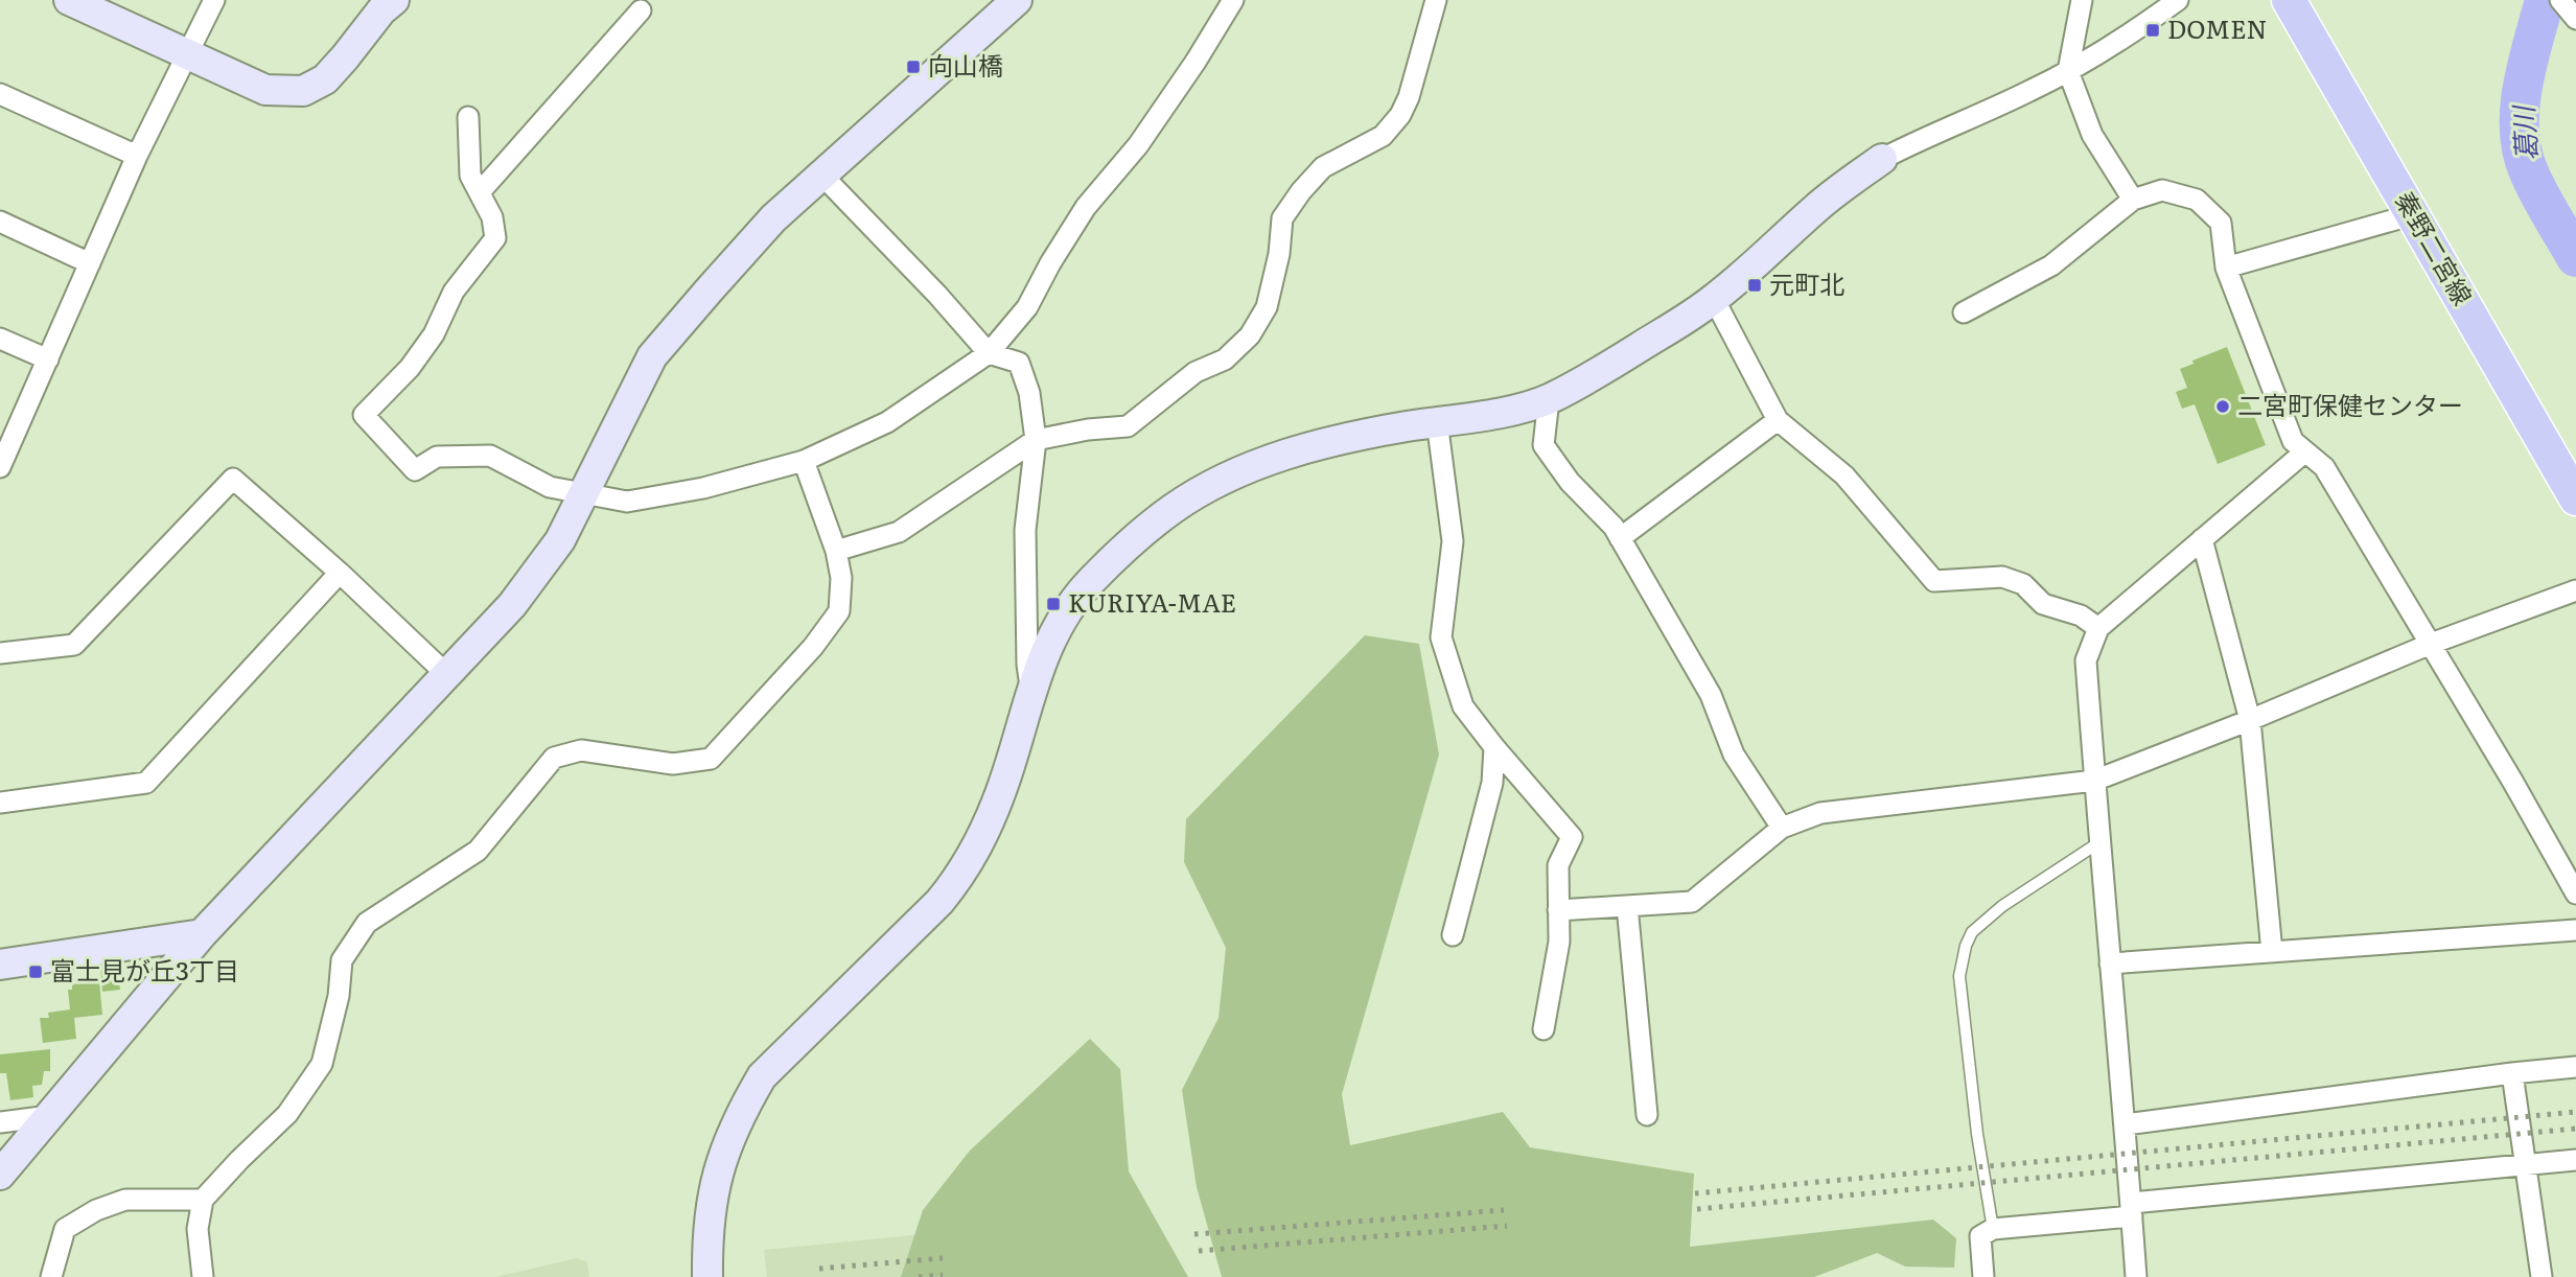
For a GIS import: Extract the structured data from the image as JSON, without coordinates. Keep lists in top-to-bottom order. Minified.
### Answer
{"streets":{"main road":["秦野二宮線"]},"water":["葛川"],"places":{"transit":["DOMEN","向山橋","元町北","KURIYA-MAE","富士見が丘3丁目"],"other":["二宮町保健センター"]}}
